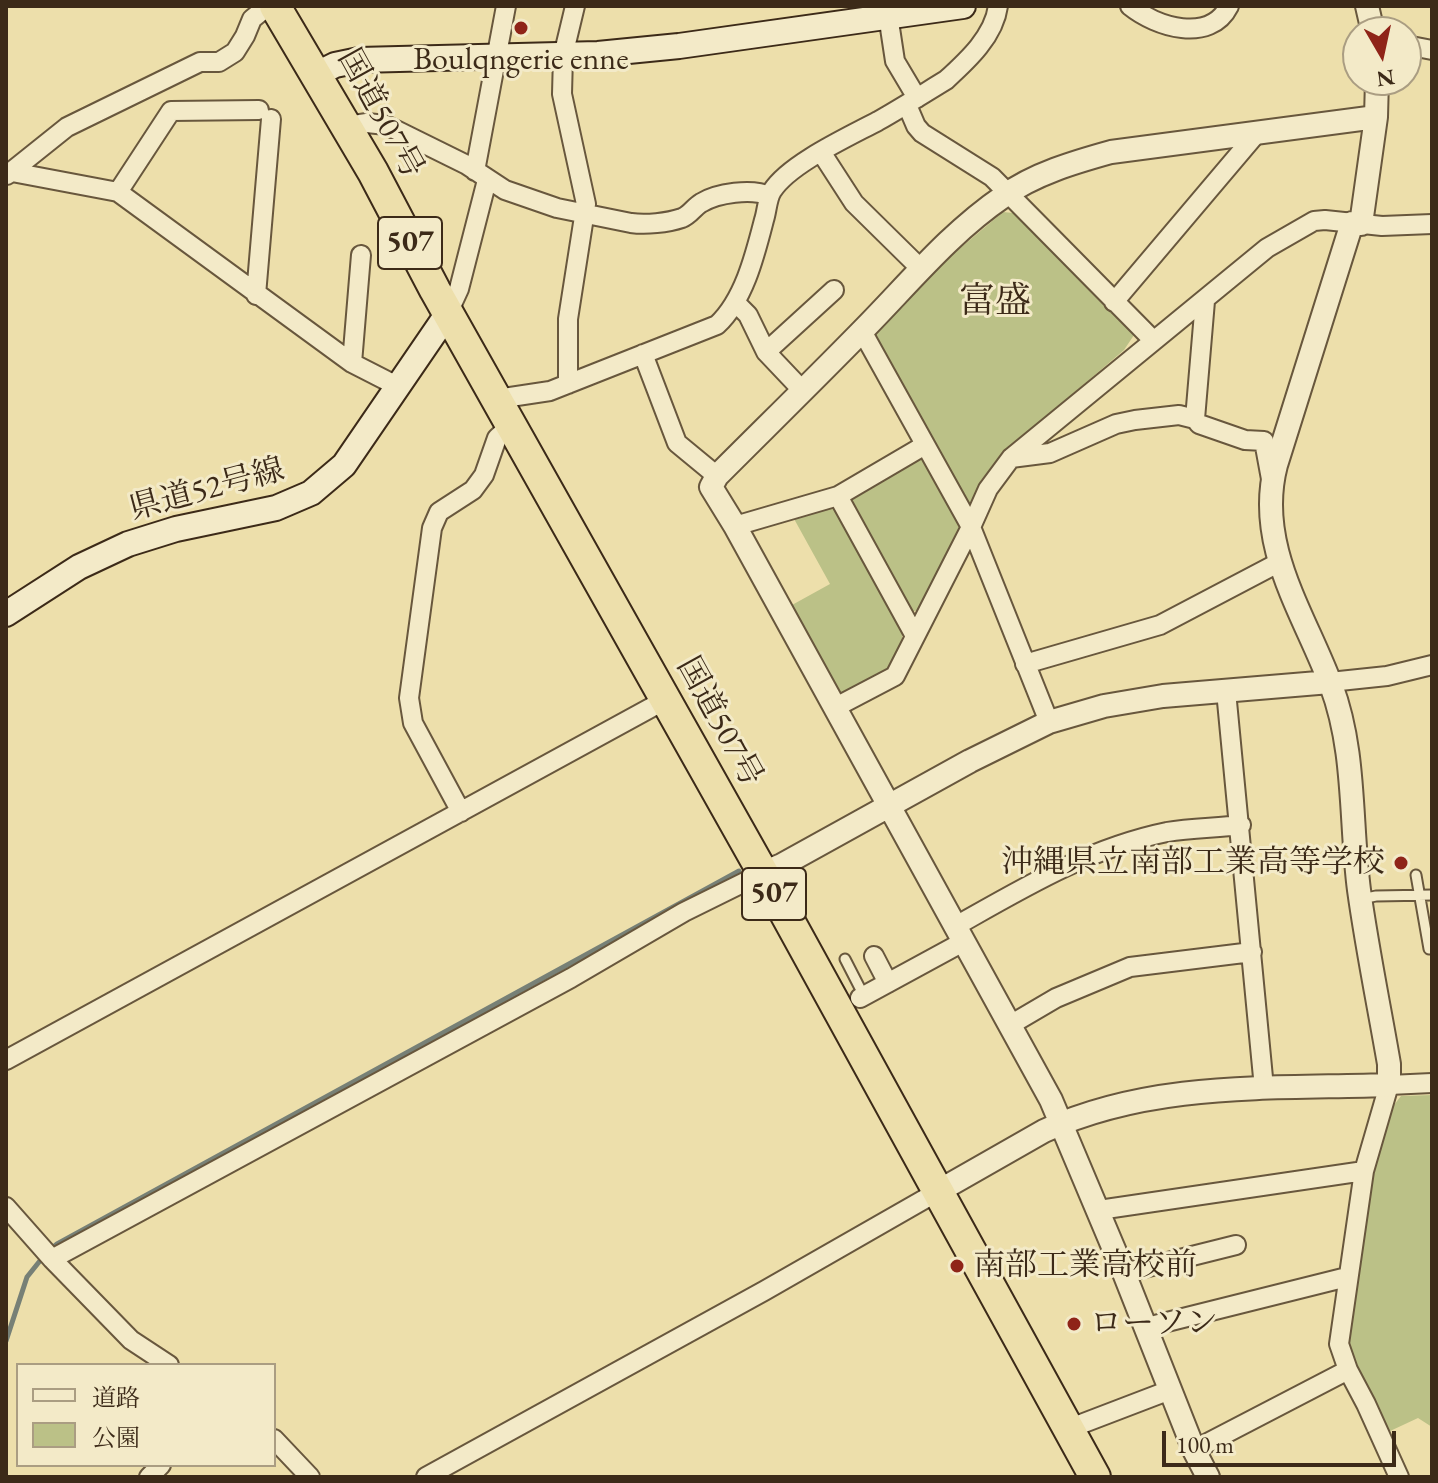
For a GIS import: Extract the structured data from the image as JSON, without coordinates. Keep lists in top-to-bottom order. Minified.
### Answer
{"streets":{"highway":["国道507号","507"],"main road":["県道52号線"]},"crossings":[["国道507号","県道52号線"]],"districts":["富盛"],"places":["Boulqngerie enne","沖縄県立南部工業高等学校","南部工業高校前","ローソン"],"legend":["道路","公園"],"scale_bar":"100 m","north":"bottom"}
